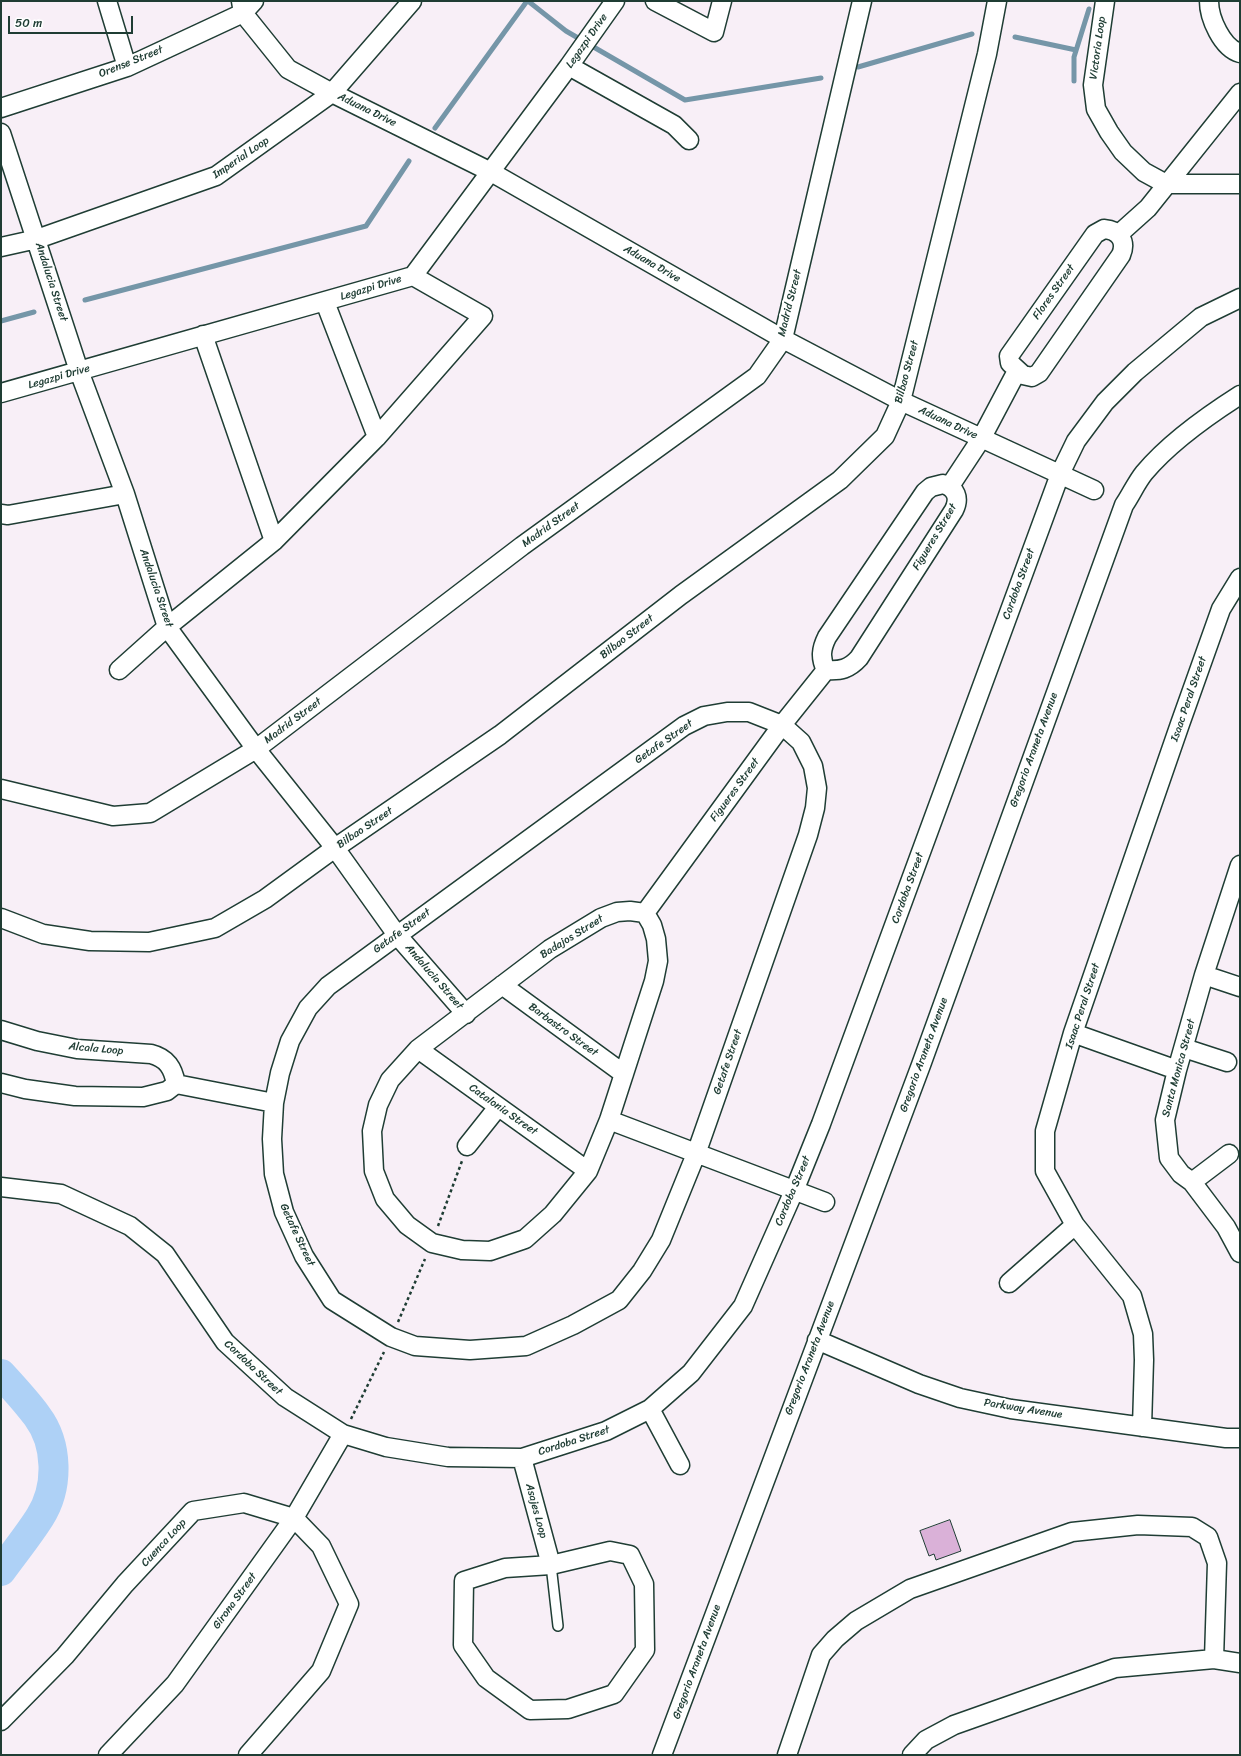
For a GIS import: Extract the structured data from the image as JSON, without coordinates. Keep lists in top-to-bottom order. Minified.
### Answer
{"streets":{"street":["Legazpi Drive","Victoria Loop","Orense Street","Aduana Drive","Imperial Loop","Andalucia Street","Flores Street","Madrid Street","Bilbao Street","Figueres Street","Cordoba Street","Isaac Peral Street","Getafe Street","Gregorio Araneta Avenue","Badajos Street","Barbastro Street","Alcala Loop","Santa Monica Street","Catalonia Street","Parkway Avenue","Asajes Loop","Cuenca Loop","Girona Street"]},"crossings":[["Legazpi Drive","Aduana Drive"],["Legazpi Drive","Andalucia Street"],["Orense Street","Aduana Drive"],["Aduana Drive","Imperial Loop"],["Aduana Drive","Madrid Street"],["Aduana Drive","Bilbao Street"],["Aduana Drive","Figueres Street"],["Aduana Drive","Cordoba Street"],["Imperial Loop","Andalucia Street"],["Andalucia Street","Madrid Street"],["Andalucia Street","Bilbao Street"],["Andalucia Street","Getafe Street"],["Andalucia Street","Badajos Street"],["Figueres Street","Getafe Street"],["Figueres Street","Badajos Street"],["Cordoba Street","Asajes Loop"],["Cordoba Street","Girona Street"],["Isaac Peral Street","Parkway Avenue"],["Gregorio Araneta Avenue","Parkway Avenue"],["Badajos Street","Barbastro Street"],["Badajos Street","Catalonia Street"],["Cuenca Loop","Girona Street"]],"scale_bar":"50 m"}
